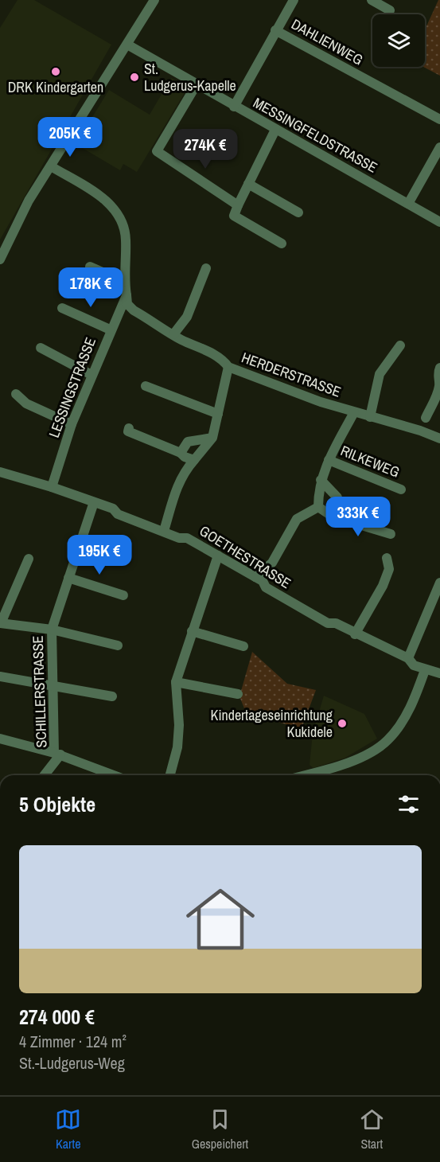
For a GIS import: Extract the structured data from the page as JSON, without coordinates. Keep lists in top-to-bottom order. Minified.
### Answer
{"streets":{"street":["DAHLIENWEG","MESSINGFELDSTRASSE","HERDERSTRASSE","LESSINGSTRASSE","RILKEWEG","GOETHESTRASSE","SCHILLERSTRASSE"]},"crossings":[["HERDERSTRASSE","LESSINGSTRASSE"],["LESSINGSTRASSE","GOETHESTRASSE"],["GOETHESTRASSE","SCHILLERSTRASSE"]],"places":["DRK Kindergarten","St. Ludgerus-Kapelle","Kindertageseinrichtung Kukidele"],"page":{"price":["205K €","274K €","178K €","333K €","195K €"],"heading":"5 Objekte","list":[{"name":"274 000 €","note":"4 Zimmer · 124 m² · St.-Ludgerus-Weg"}],"tabs":["Karte","Gespeichert","Start"]}}
